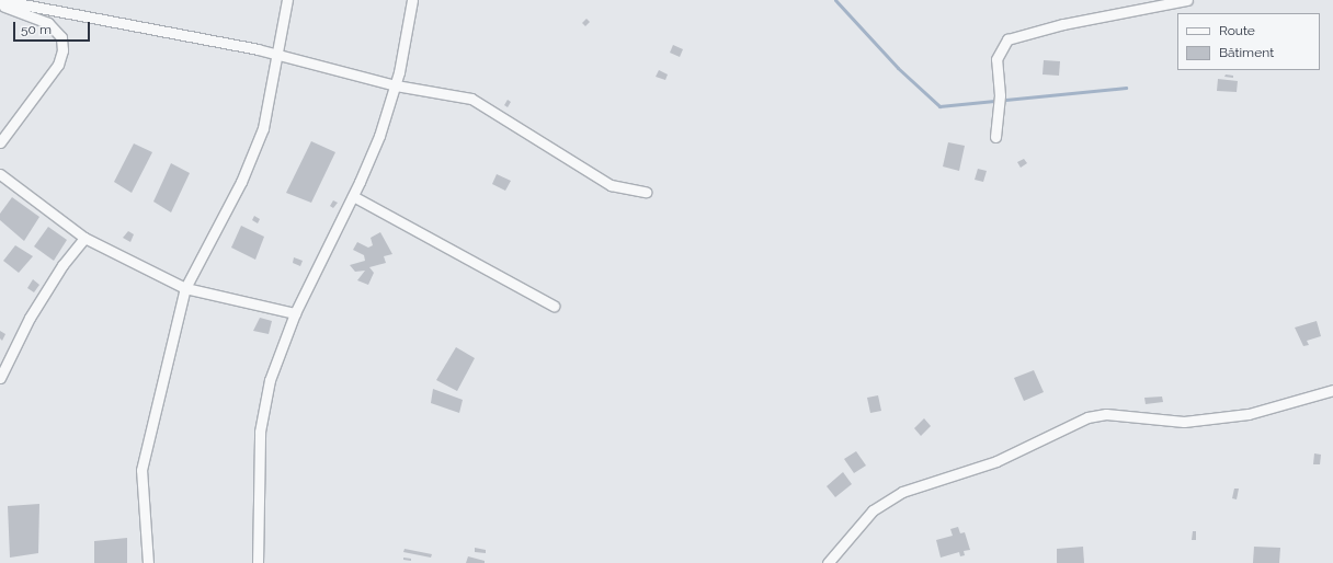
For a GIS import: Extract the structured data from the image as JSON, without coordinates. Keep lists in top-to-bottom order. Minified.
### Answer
{"legend":["Route","Bâtiment"],"scale_bar":"50 m"}
